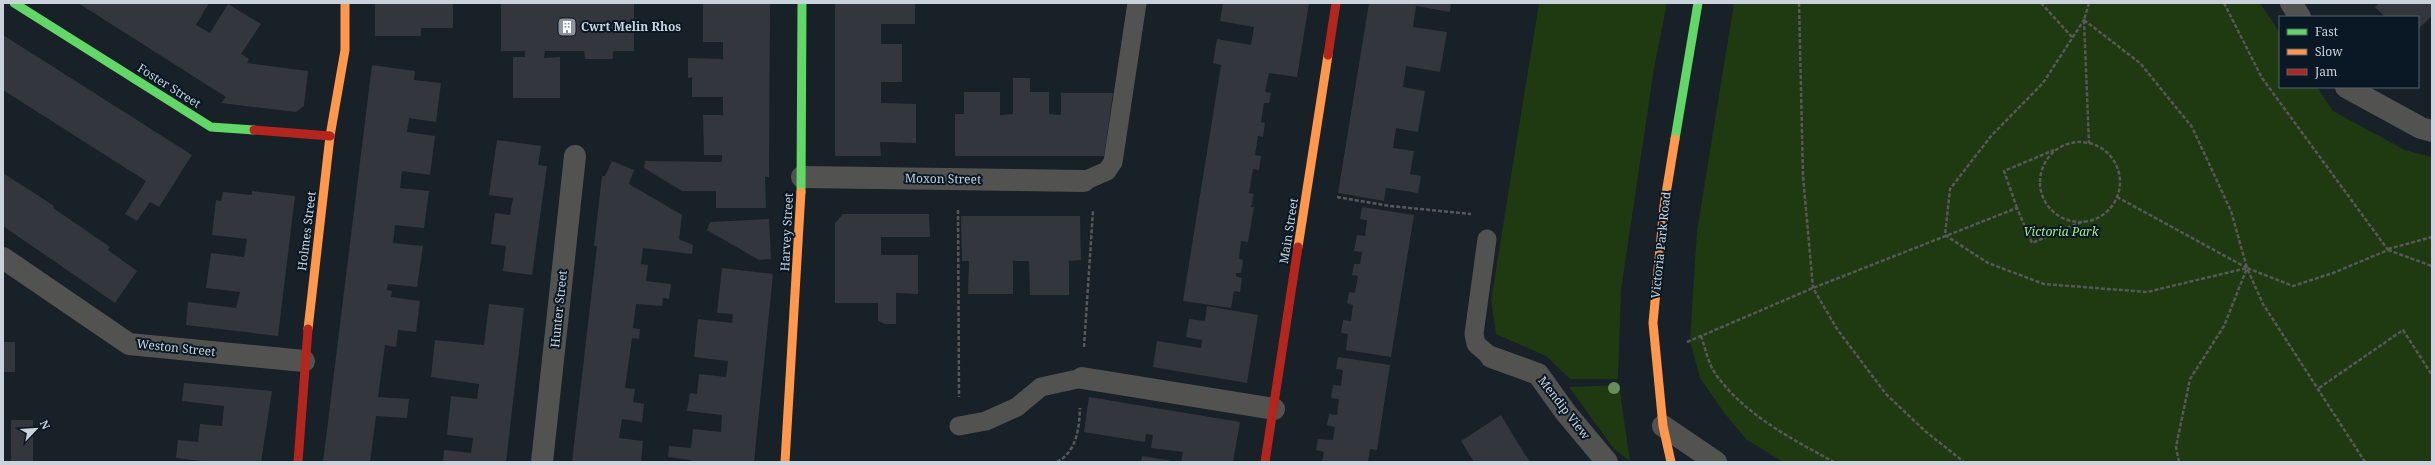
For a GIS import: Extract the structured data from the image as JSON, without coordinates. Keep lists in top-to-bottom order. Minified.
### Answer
{"streets":{"street":["Foster Street","Moxon Street","Holmes Street","Main Street","Harvey Street","Victoria Park Road","Hunter Street","Weston Street","Mendip View"]},"crossings":[["Foster Street","Holmes Street"],["Moxon Street","Harvey Street"],["Holmes Street","Weston Street"]],"parks":["Victoria Park"],"places":{"building":["Cwrt Melin Rhos"]},"legend":["Fast","Slow","Jam"],"north":"top right"}
